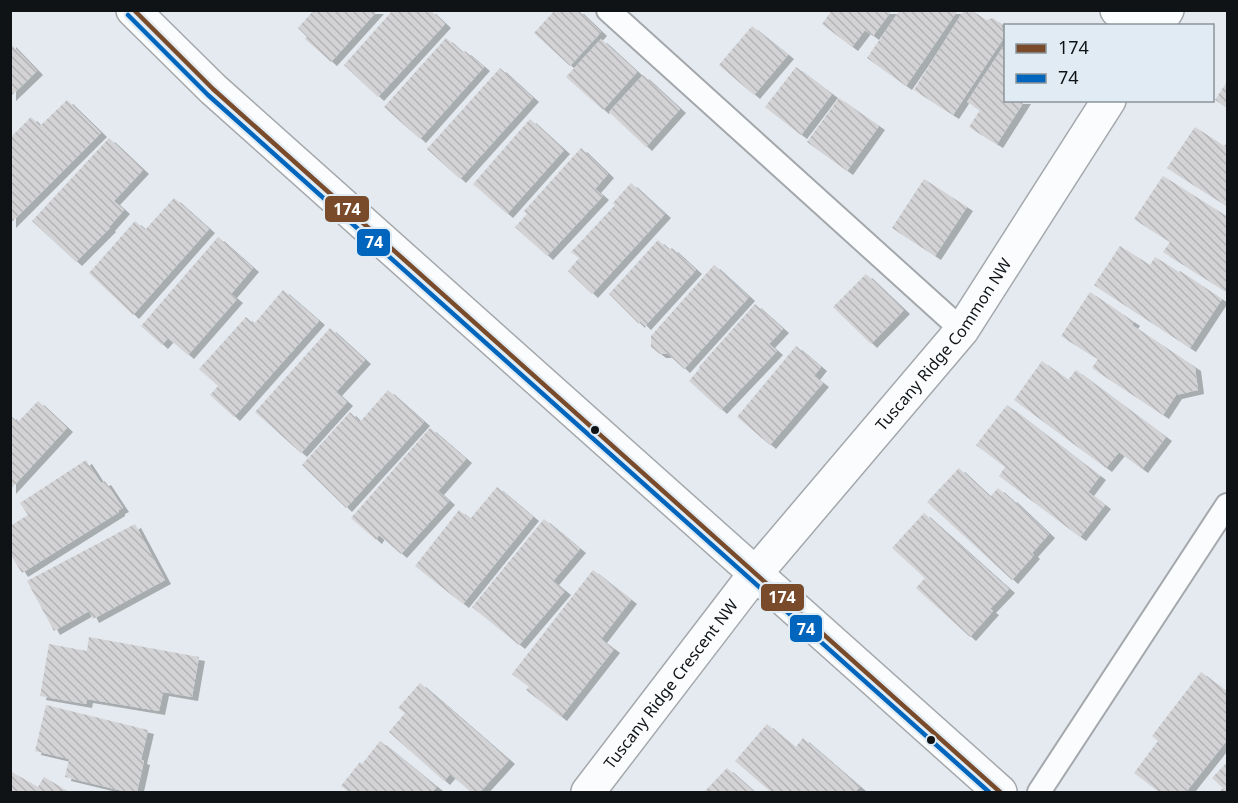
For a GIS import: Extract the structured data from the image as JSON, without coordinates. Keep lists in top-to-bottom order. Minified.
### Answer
{"streets":{"street":["Tuscany Ridge Common NW","Tuscany Ridge Crescent NW"]},"crossings":[["Tuscany Ridge Common NW","Tuscany Ridge Crescent NW"]],"lines":["transit line 174","transit line 74"],"legend":["174","74"]}
